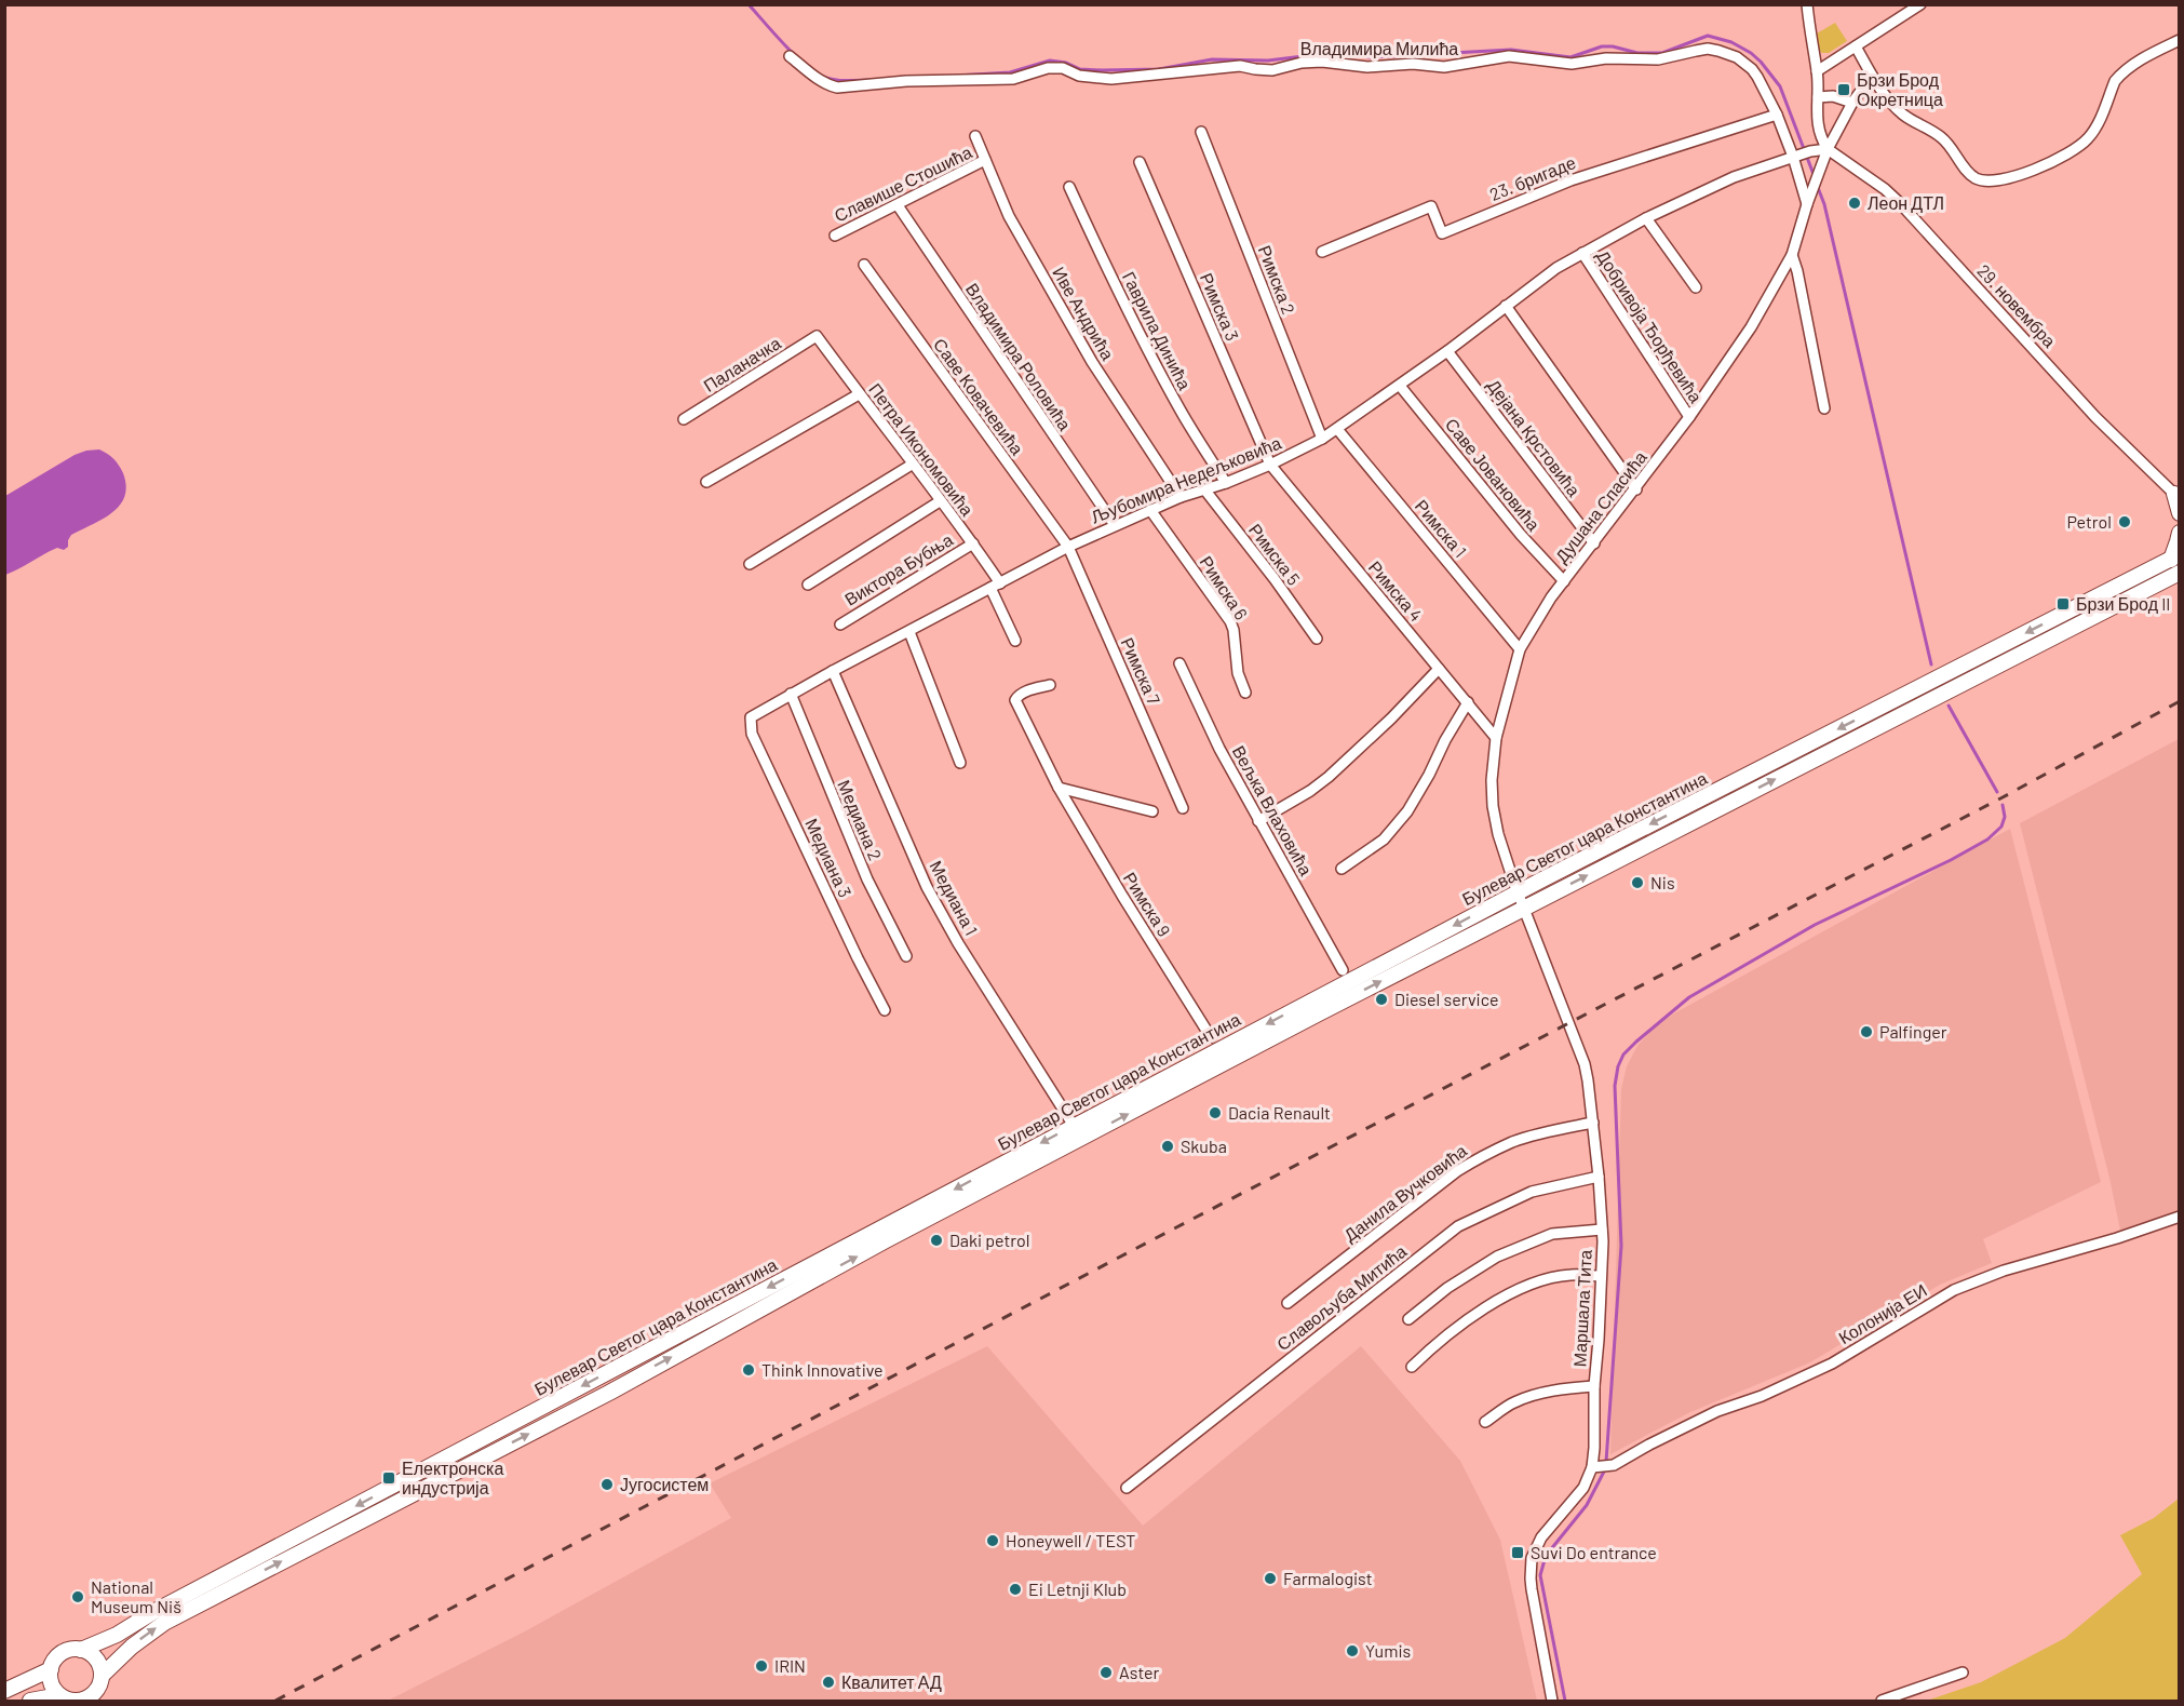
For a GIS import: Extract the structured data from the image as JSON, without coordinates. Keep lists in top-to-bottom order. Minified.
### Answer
{"streets":{"main road":["Булевар Светог цара Константина"],"street":["Владимира Милића","23. бригаде","Славише Стошића","Римска 2","29. новембра","Римска 3","Иве Андрића","Добривоја Ђорђевића","Гаврила Динића","Владимира Роловића","Паланачка","Саве Ковачевића","Дејана Крстовића","Петра Икономовића","Саве Јовановића","Љубомира Недељковића","Душана Спасића","Римска 1","Римска 5","Виктора Бубња","Римска 6","Римска 4","Римска 7","Вељка Влаховића","Медиана 2","Медиана 3","Медиана 1","Римска 9","Данила Вучковића","Славољуба Митића","Маршала Тита","Колонија ЕИ"]},"crossings":[["Владимира Милића","23. бригаде"],["Владимира Милића","Љубомира Недељковића"],["Владимира Милића","Душана Спасића"],["Славише Стошића","Иве Андрића"],["Славише Стошића","Владимира Роловића"],["Римска 2","Љубомира Недељковића"],["29. новембра","Љубомира Недељковића"],["29. новембра","Душана Спасића"],["Римска 3","Љубомира Недељковића"],["Римска 3","Римска 4"],["Иве Андрића","Љубомира Недељковића"],["Добривоја Ђорђевића","Љубомира Недељковића"],["Добривоја Ђорђевића","Душана Спасића"],["Гаврила Динића","Љубомира Недељковића"],["Владимира Роловића","Љубомира Недељковића"],["Паланачка","Петра Икономовића"],["Саве Ковачевића","Љубомира Недељковића"],["Саве Ковачевића","Римска 7"],["Дејана Крстовића","Љубомира Недељковића"],["Дејана Крстовића","Душана Спасића"],["Петра Икономовића","Љубомира Недељковића"],["Петра Икономовића","Виктора Бубња"],["Саве Јовановића","Љубомира Недељковића"],["Саве Јовановића","Душана Спасића"],["Љубомира Недељковића","Душана Спасића"],["Љубомира Недељковића","Римска 1"],["Љубомира Недељковића","Римска 5"],["Љубомира Недељковића","Римска 6"],["Љубомира Недељковића","Римска 4"],["Љубомира Недељковића","Римска 7"],["Љубомира Недељковића","Медиана 2"],["Љубомира Недељковића","Медиана 3"],["Љубомира Недељковића","Медиана 1"],["Душана Спасића","Римска 1"],["Душана Спасића","Римска 4"],["Душана Спасића","Булевар Светог цара Константина"],["Душана Спасића","Маршала Тита"],["Булевар Светог цара Константина","Медиана 1"],["Булевар Светог цара Константина","Маршала Тита"],["Данила Вучковића","Маршала Тита"],["Славољуба Митића","Маршала Тита"],["Маршала Тита","Колонија ЕИ"]],"places":{"transit":["Брзи Брод Окретница","Брзи Брод II","Електронска индустрија","Suvi Do entrance"],"other":["Леон ДТЛ","Petrol","Nis","Diesel service","Palfinger","Dacia Renault","Skuba","Daki petrol","Think Innovative","Југосистем","Honeywell / TEST","Farmalogist","Ei Letnji Klub","National Museum Niš","Yumis","IRIN","Aster","Квалитет АД"]}}
